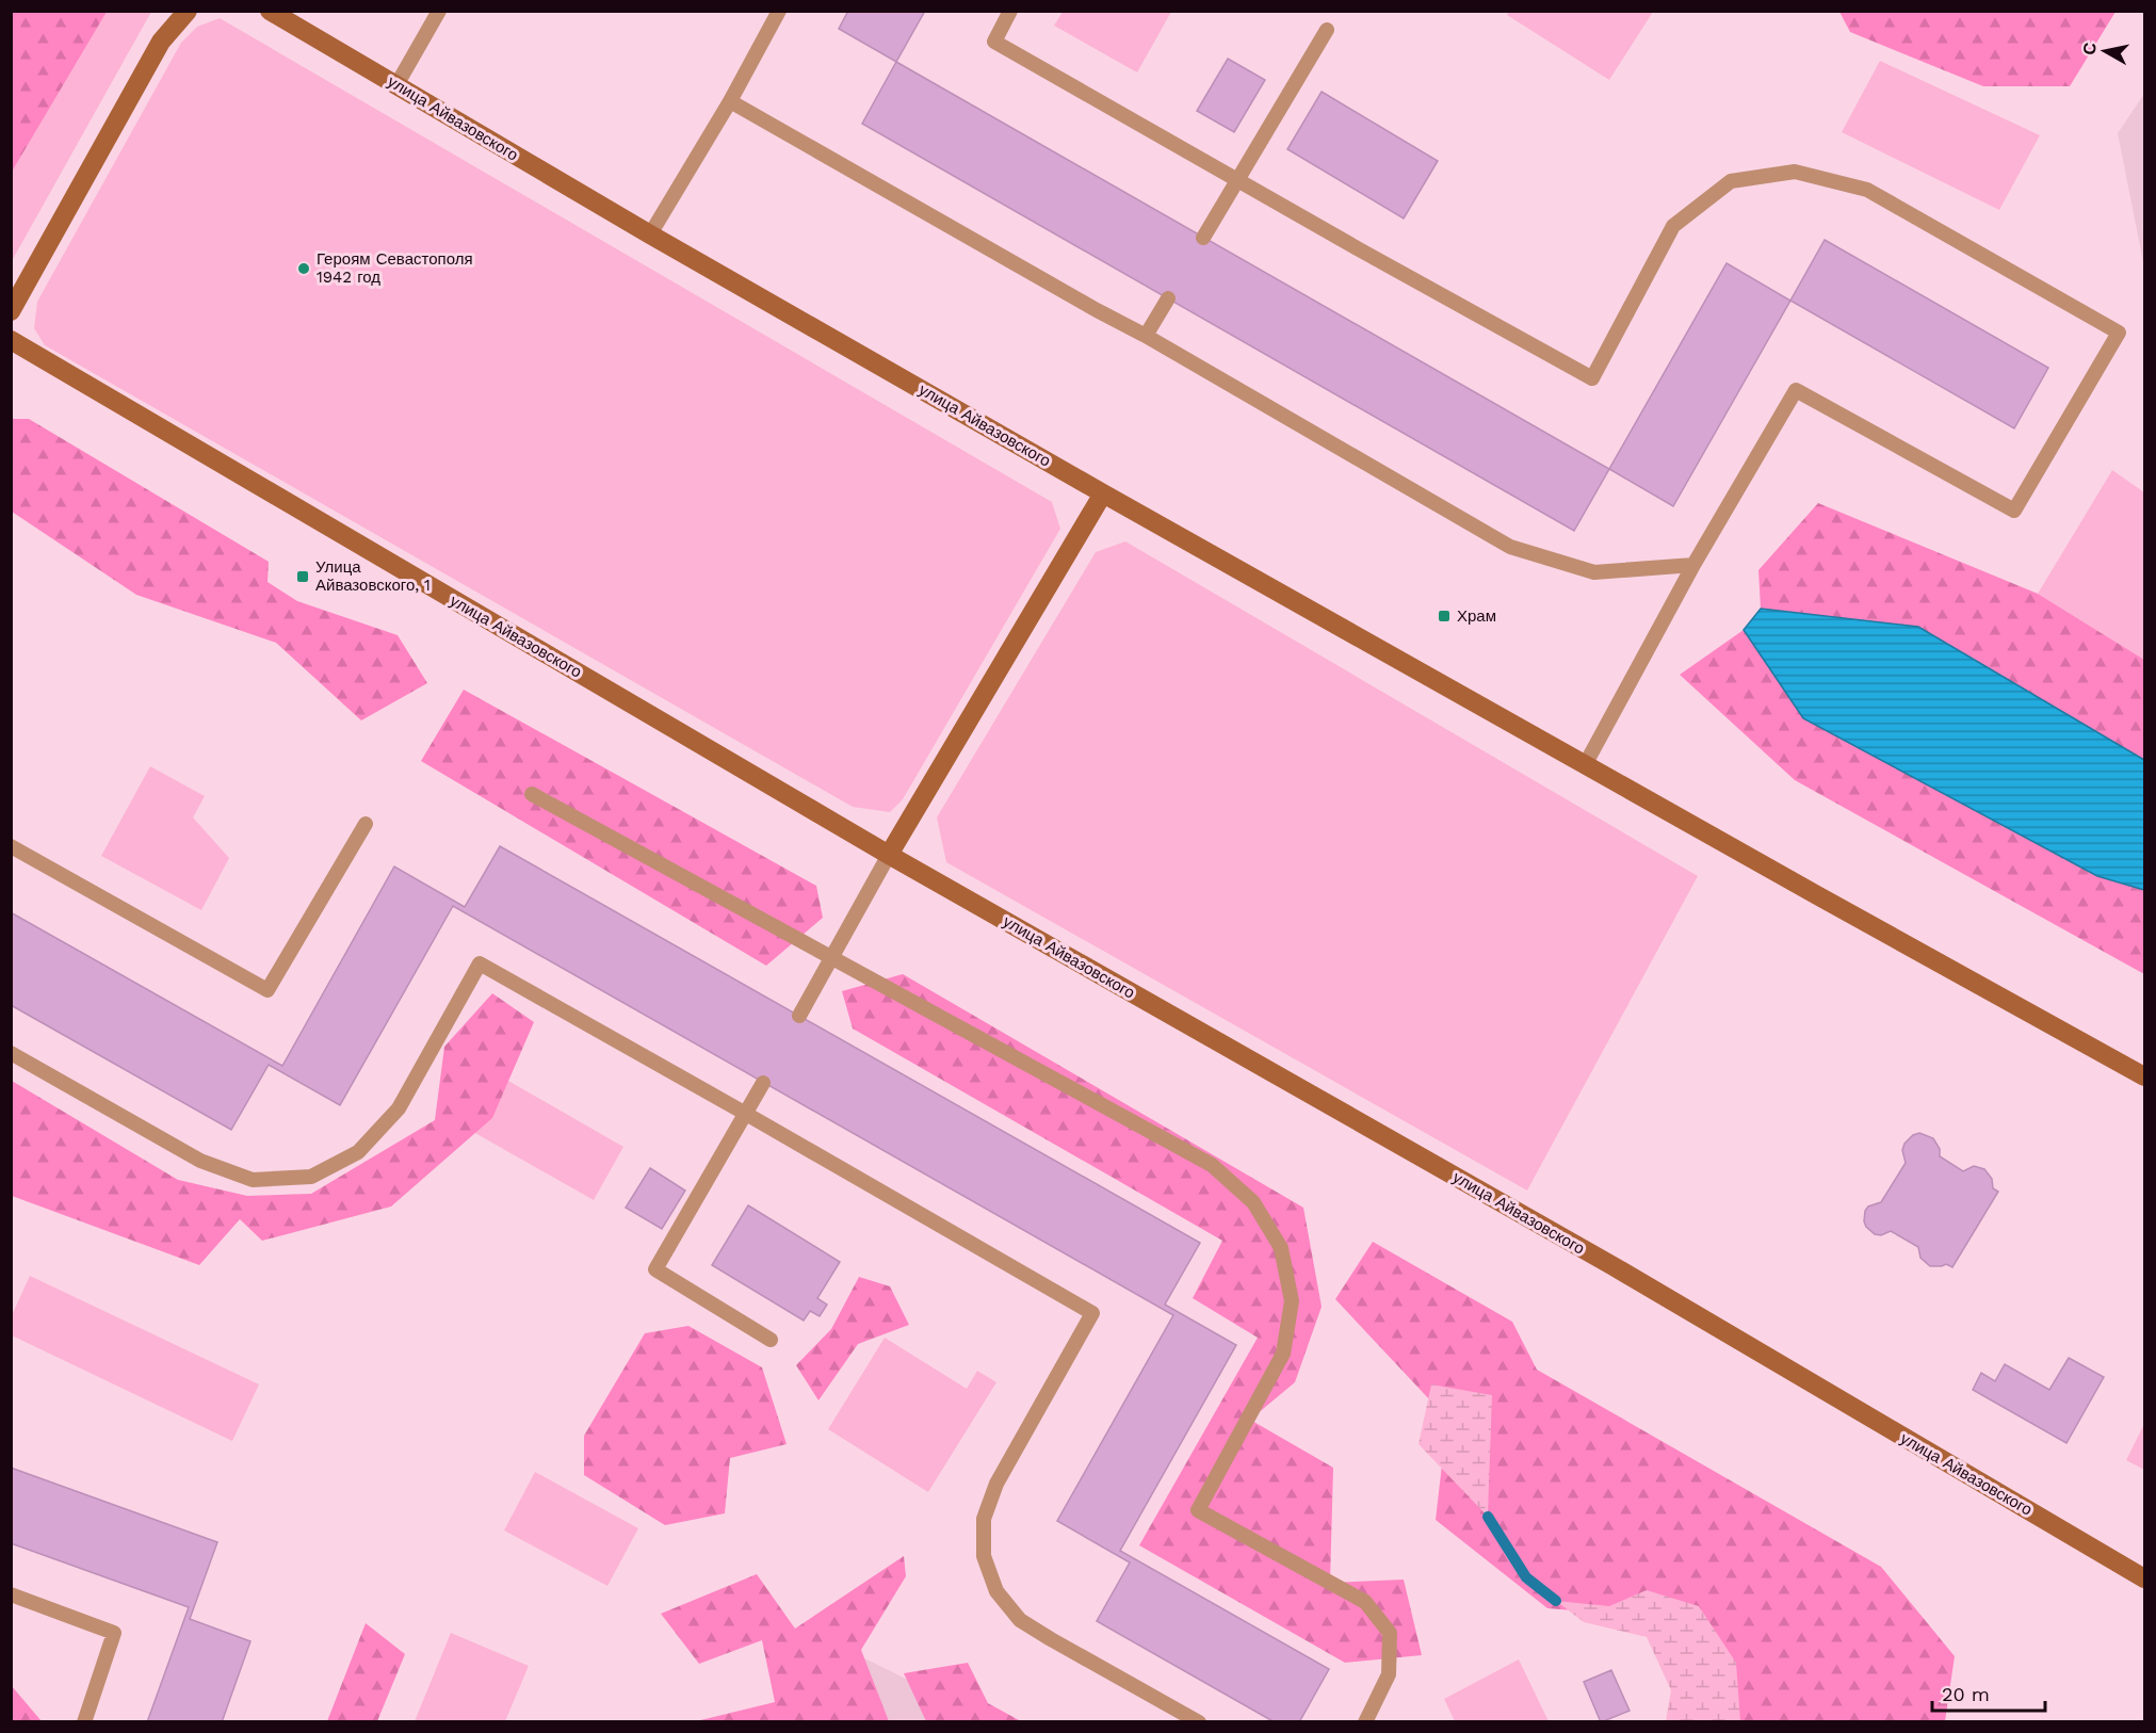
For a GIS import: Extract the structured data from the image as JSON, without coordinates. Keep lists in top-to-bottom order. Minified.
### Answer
{"streets":{"main road":["улица Айвазовского"]},"places":{"other":["Героям Севастополя 1942 год"],"transit":["Улица Айвазовского, 1","Храм"]},"scale_bar":"20 m","north":"left"}
